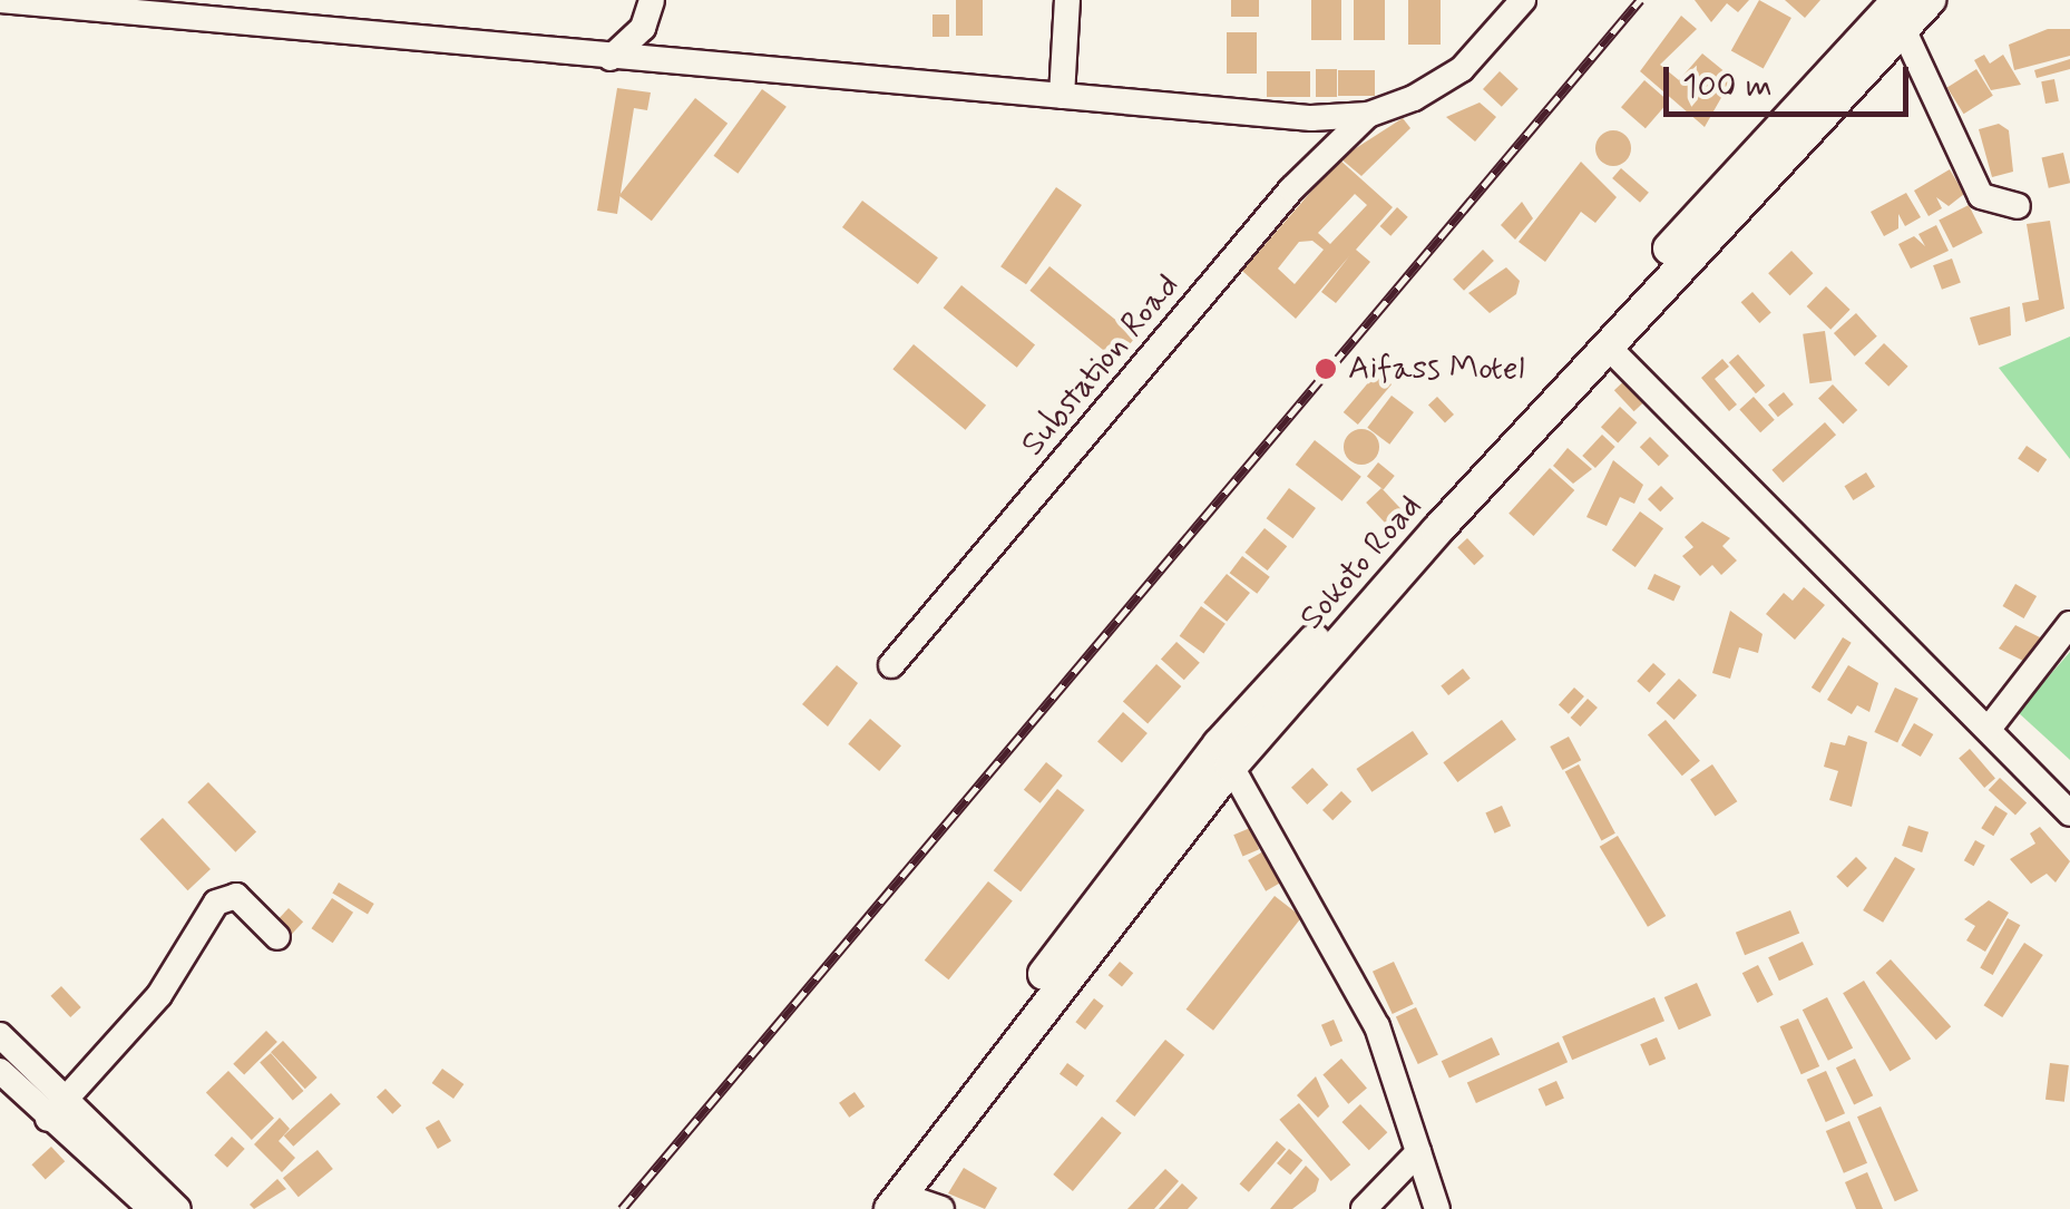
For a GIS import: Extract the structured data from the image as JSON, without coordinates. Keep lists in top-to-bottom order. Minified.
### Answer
{"streets":{"main road":["Sokoto Road"],"street":["Substation Road"]},"places":["Aifass Motel"],"scale_bar":"100 m"}
